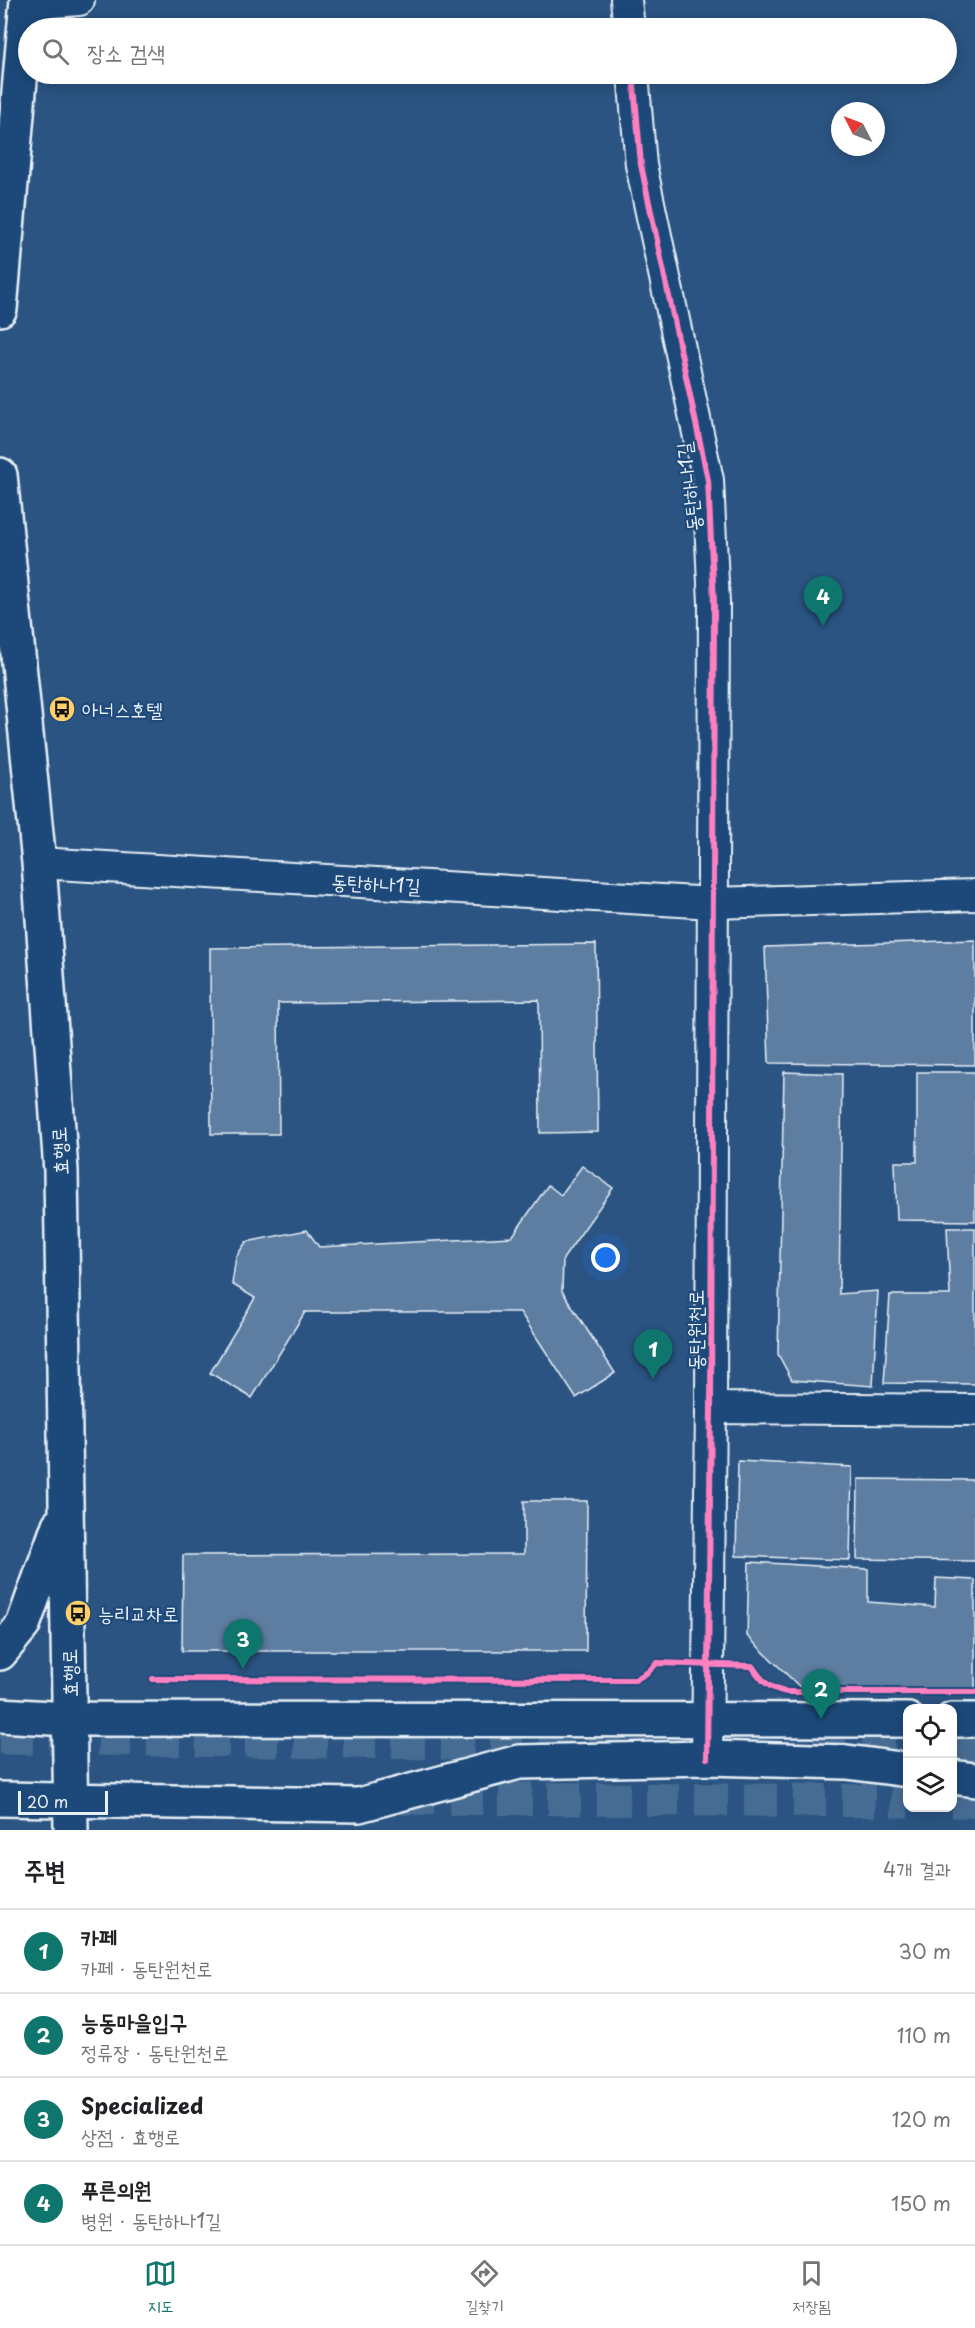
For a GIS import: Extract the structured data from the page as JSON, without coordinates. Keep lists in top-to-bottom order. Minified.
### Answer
{"streets":{"main road":["효행로"],"street":["동탄하나1길","동탄원천로"]},"crossings":[["동탄하나1길","효행로"],["동탄하나1길","동탄원천로"]],"places":{"bus stop":["아너스호텔","능리교차로"]},"scale_bar":"20 m","north":"top left","page":{"search":"장소 검색","pins":["4","1","3","2"],"scale":"20 m","heading":["주변","4개 결과"],"list":[{"mark":"1","name":"카페","note":"카페 · 동탄원천로","value":"30 m"},{"mark":"2","name":"능동마을입구","note":"정류장 · 동탄원천로","value":"110 m"},{"mark":"3","name":"Specialized","note":"상점 · 효행로","value":"120 m"},{"mark":"4","name":"푸른의원","note":"병원 · 동탄하나1길","value":"150 m"}],"nav":["지도","길찾기","저장됨"]}}
